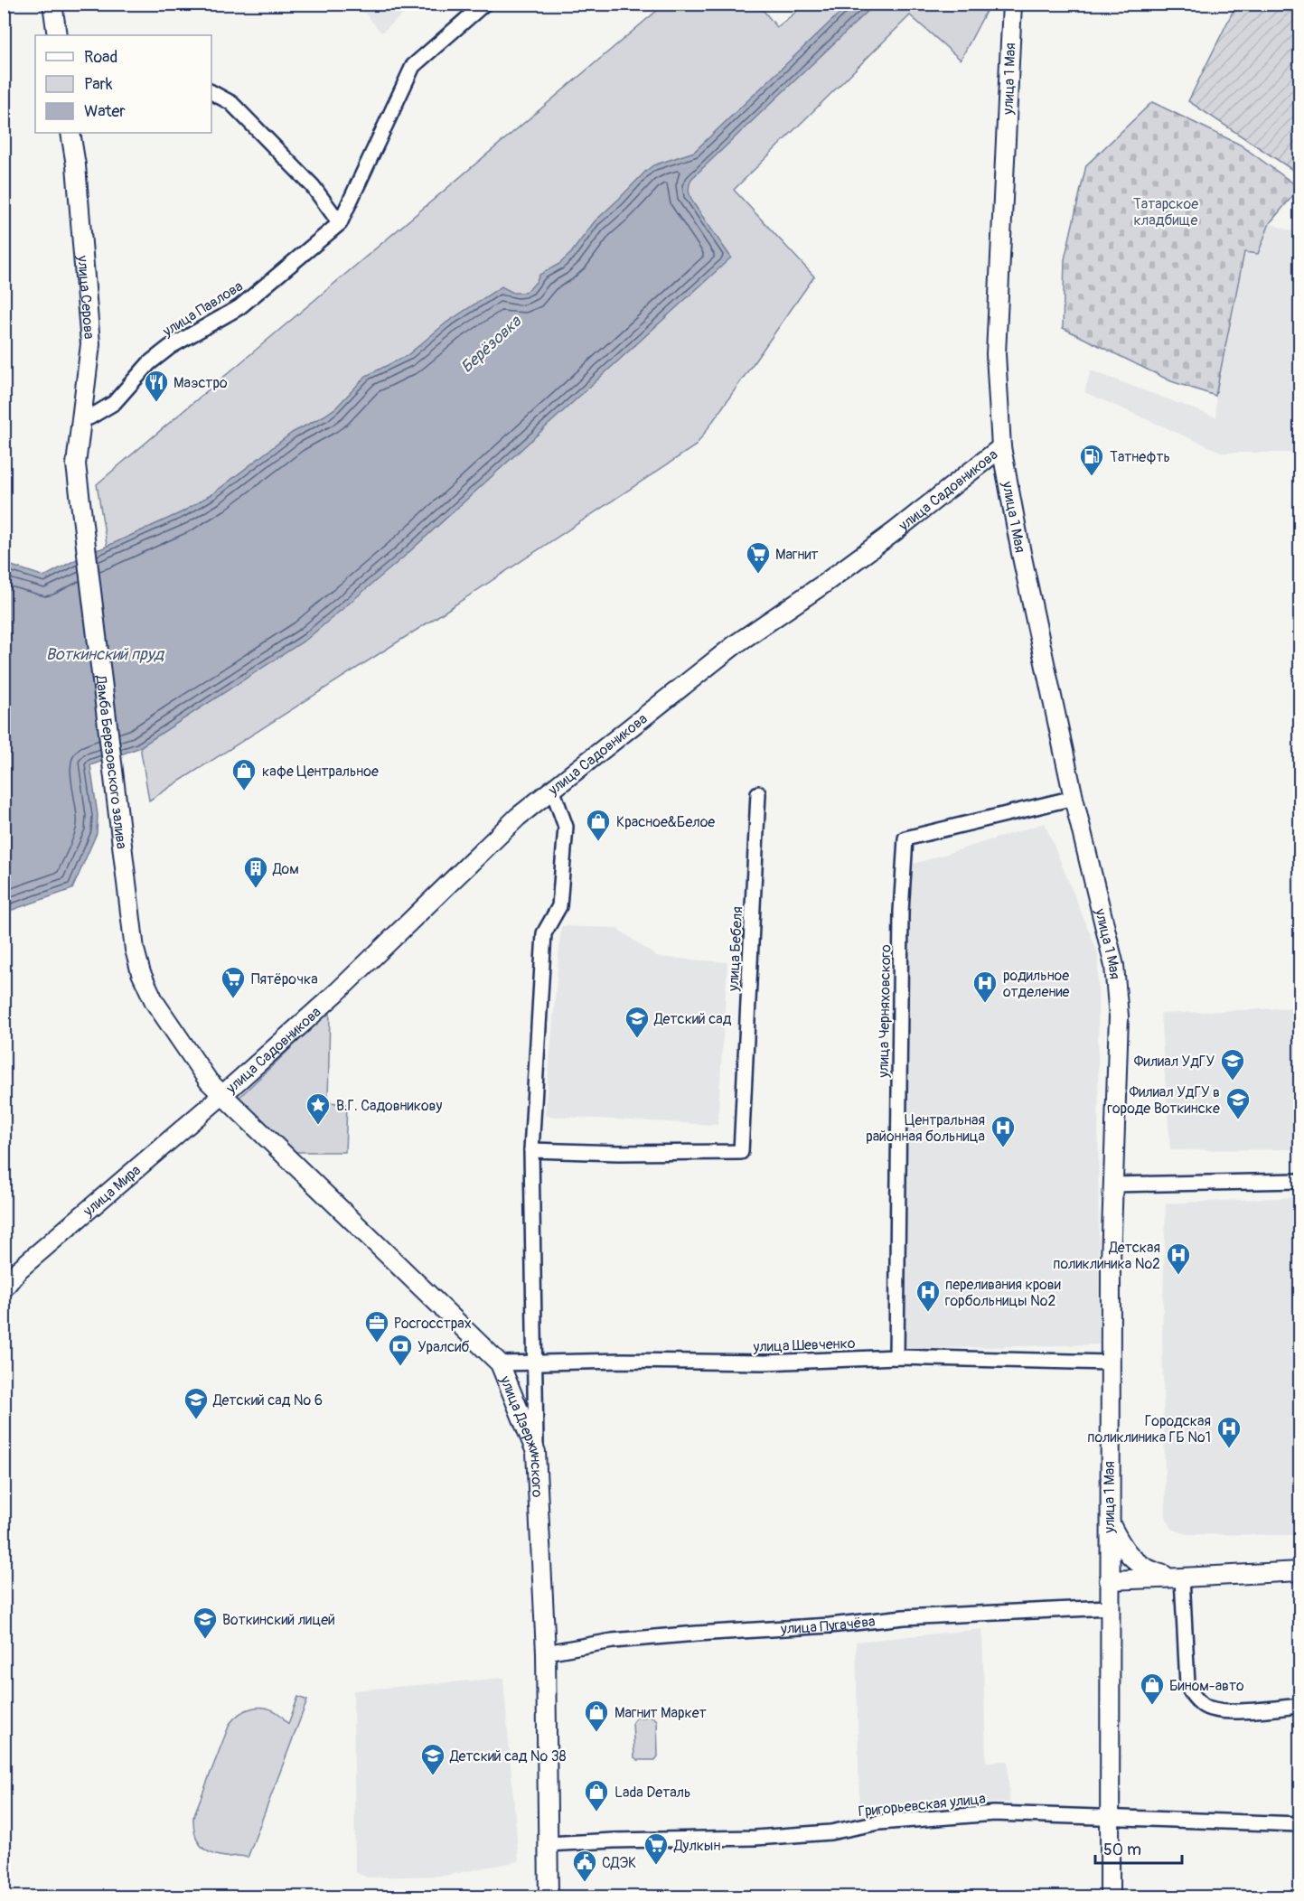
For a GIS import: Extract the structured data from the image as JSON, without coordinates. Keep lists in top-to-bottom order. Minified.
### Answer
{"streets":{"main road":["улица 1 Мая","улица Серова","улица Садовникова","Дамба Березовского залива","улица Мира","улица Дзержинского"],"street":["улица Павлова","улица Бебеля","улица Черняховского","улица Шевченко","улица Пугачёва","Григорьевская улица"]},"crossings":[["улица 1 Мая","улица Садовникова"],["улица 1 Мая","улица Черняховского"],["улица 1 Мая","улица Шевченко"],["улица 1 Мая","улица Пугачёва"],["улица 1 Мая","Григорьевская улица"],["улица Серова","улица Павлова"],["улица Серова","Дамба Березовского залива"],["улица Садовникова","Дамба Березовского залива"],["улица Садовникова","улица Мира"],["улица Садовникова","улица Дзержинского"],["Дамба Березовского залива","улица Мира"],["Дамба Березовского залива","улица Дзержинского"],["улица Черняховского","улица Шевченко"],["улица Мира","улица Дзержинского"],["улица Шевченко","улица Дзержинского"],["улица Дзержинского","улица Пугачёва"],["улица Дзержинского","Григорьевская улица"]],"water":["Берёзовка","Воткинский пруд"],"parks":["Татарское кладбище"],"places":{"restaurant":["Маэстро"],"fuel station":["Татнефть"],"supermarket":["Магнит","Пятёрочка","Дулкын"],"shop":["кафе Центральное","Красное&Белое","Бином-авто","Магнит Маркет","Lada Dеталь"],"building":["Дом"],"hospital":["родильное отделение","Центральная районная больница","Детская поликлиника №2","переливания крови горбольницы №2","Городская поликлиника ГБ №1"],"school or university":["Детский сад","Филиал УдГУ","Филиал УдГУ в городе Воткинске","Детский сад № 6","Воткинский лицей","Детский сад № 38"],"place":["В.Г. Садовникову"],"office":["Росгосстрах"],"bank":["Уралсиб"],"public building":["СДЭК"]},"legend":["Road","Park","Water"],"scale_bar":"50 m"}
